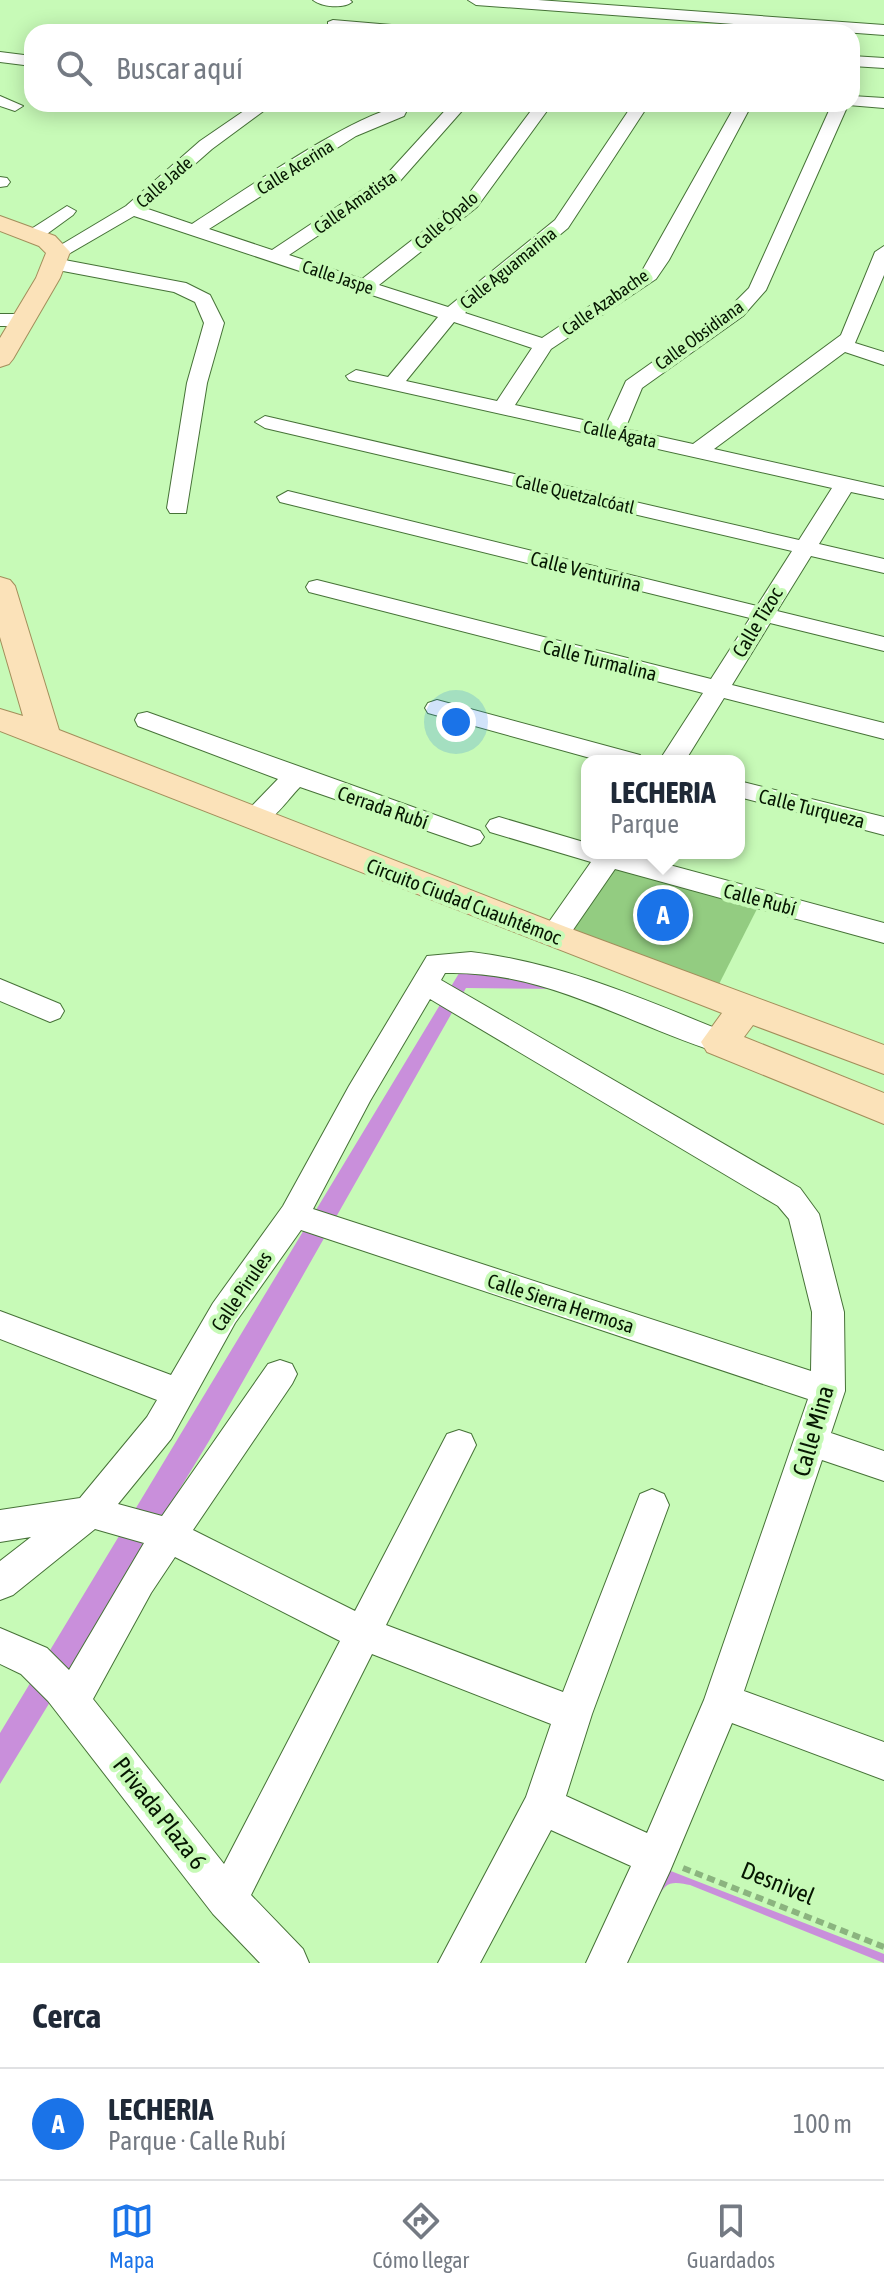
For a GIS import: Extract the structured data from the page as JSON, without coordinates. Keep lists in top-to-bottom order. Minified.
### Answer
{"streets":{"main road":["Circuito Ciudad Cuauhtémoc"],"street":["Calle Acerina","Calle Jade","Calle Amatista","Calle Ópalo","Calle Aguamarina","Calle Jaspe","Calle Azabache","Calle Obsidiana","Calle Ágata","Calle Quetzalcóatl","Calle Venturina","Calle Tizoc","Calle Turmalina","Cerrada Rubí","Calle Turqueza","Calle Rubí","Calle Pirules","Calle Sierra Hermosa","Calle Mina","Privada Plaza 6"],"path":["Desnivel"]},"crossings":[["Calle Acerina","Calle Amatista"],["Calle Acerina","Calle Jaspe"],["Calle Jade","Calle Jaspe"],["Calle Amatista","Calle Jaspe"],["Calle Ópalo","Calle Jaspe"],["Calle Aguamarina","Calle Jaspe"],["Calle Aguamarina","Calle Ágata"],["Calle Jaspe","Calle Azabache"],["Calle Azabache","Calle Ágata"],["Calle Obsidiana","Calle Ágata"],["Calle Ágata","Calle Tizoc"],["Calle Quetzalcóatl","Calle Tizoc"],["Calle Venturina","Calle Tizoc"],["Calle Tizoc","Calle Turmalina"],["Calle Pirules","Calle Sierra Hermosa"],["Calle Pirules","Calle Mina"],["Calle Sierra Hermosa","Calle Mina"],["Calle Mina","Desnivel"]],"page":{"search":"Buscar aquí","popup":["LECHERIA","Parque"],"pins":"A","heading":"Cerca","list":[{"mark":"A","name":"LECHERIA","note":"Parque · Calle Rubí","value":"100 m"}],"nav":["Mapa","Cómo llegar","Guardados"]}}
